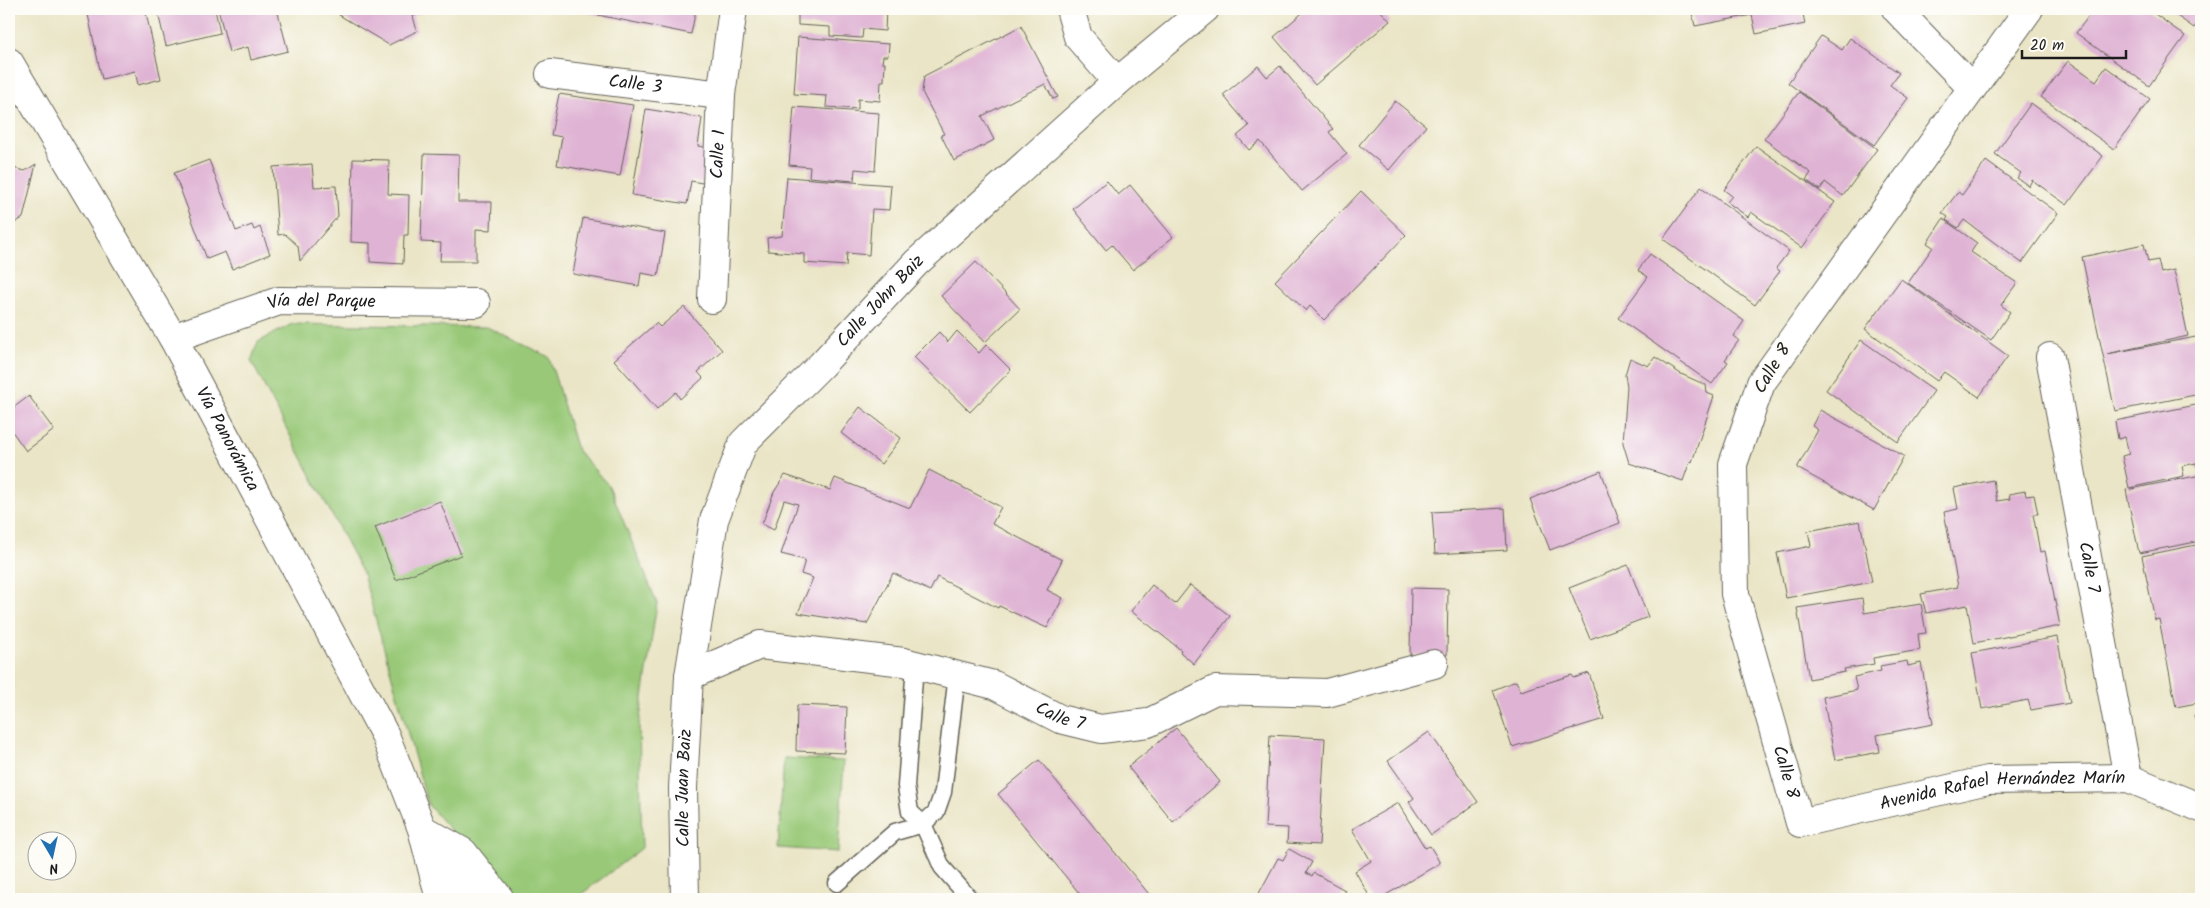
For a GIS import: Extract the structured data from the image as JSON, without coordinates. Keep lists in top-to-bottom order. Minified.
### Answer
{"streets":{"street":["Calle 3","Calle 1","Calle John Baiz","Vía del Parque","Calle 8","Vía Panorámica","Calle 7","Calle Juan Baiz","Avenida Rafael Hernández Marín"]},"crossings":[["Calle 3","Calle 1"],["Calle John Baiz","Calle 7"],["Calle John Baiz","Calle Juan Baiz"],["Vía del Parque","Vía Panorámica"],["Calle 8","Avenida Rafael Hernández Marín"],["Calle 7","Calle Juan Baiz"],["Calle 7","Avenida Rafael Hernández Marín"]],"scale_bar":"20 m","north":"bottom"}
